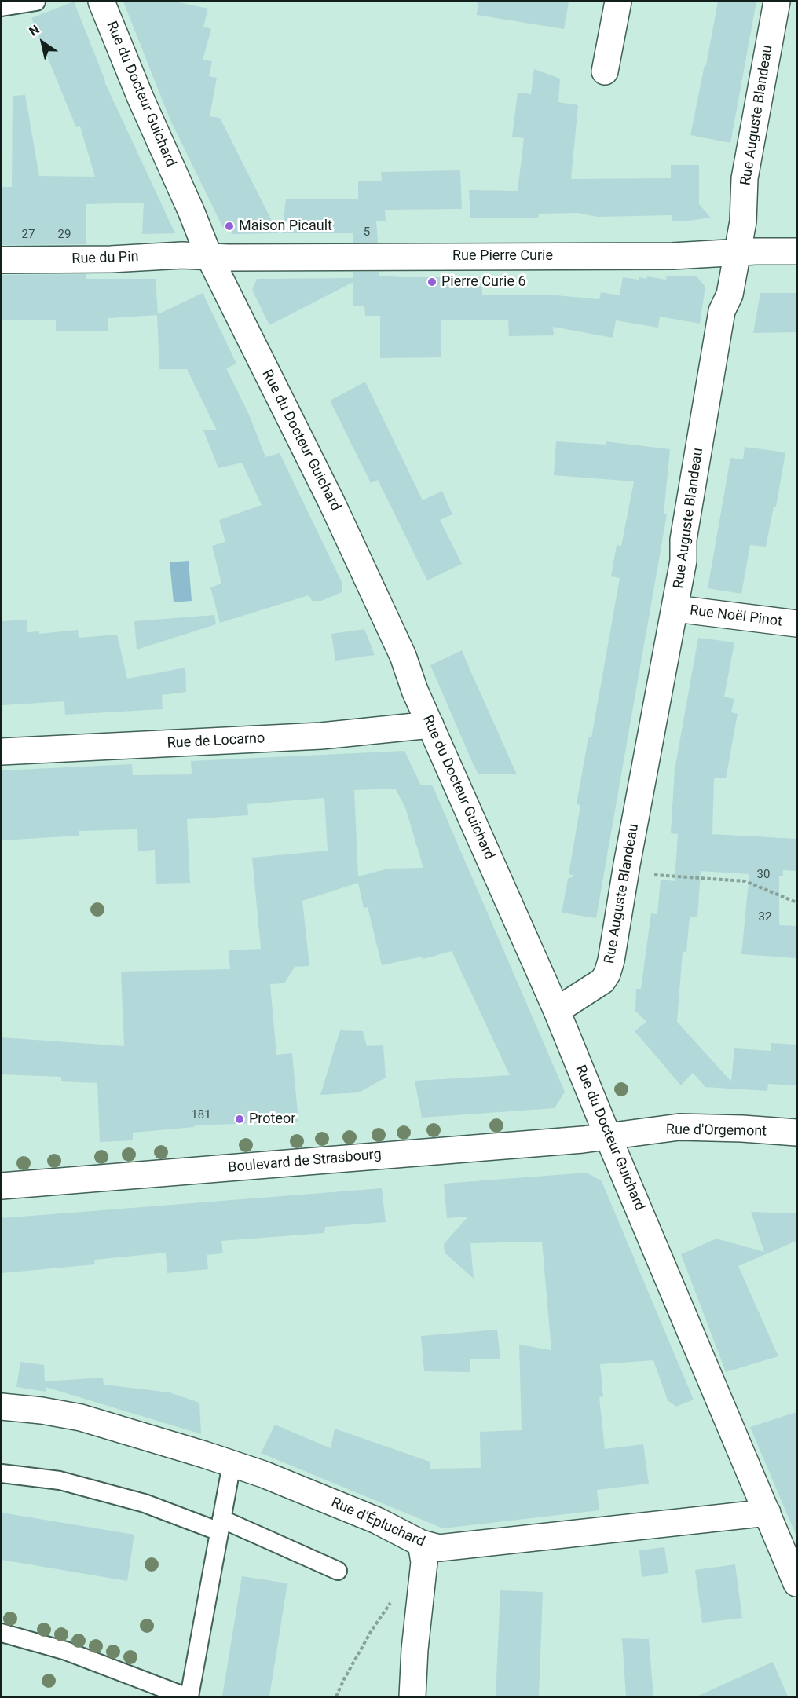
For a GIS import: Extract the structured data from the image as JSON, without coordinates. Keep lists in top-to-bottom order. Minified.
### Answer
{"streets":{"street":["Rue du Docteur Guichard","Rue Auguste Blandeau","Rue Pierre Curie","Rue du Pin","Rue Noël Pinot","Rue de Locarno","Rue d'Orgemont","Boulevard de Strasbourg","Rue d'Épluchard"]},"crossings":[["Rue du Docteur Guichard","Rue Auguste Blandeau"],["Rue du Docteur Guichard","Rue Pierre Curie"],["Rue du Docteur Guichard","Rue du Pin"],["Rue du Docteur Guichard","Rue de Locarno"],["Rue du Docteur Guichard","Rue d'Orgemont"],["Rue du Docteur Guichard","Boulevard de Strasbourg"],["Rue du Docteur Guichard","Rue d'Épluchard"],["Rue Auguste Blandeau","Rue Pierre Curie"],["Rue Auguste Blandeau","Rue Noël Pinot"],["Rue Pierre Curie","Rue du Pin"],["Rue d'Orgemont","Boulevard de Strasbourg"]],"places":["Maison Picault","Pierre Curie 6","Proteor"],"house_numbers":["5","27","29","30","32","181"],"north":"top left"}
